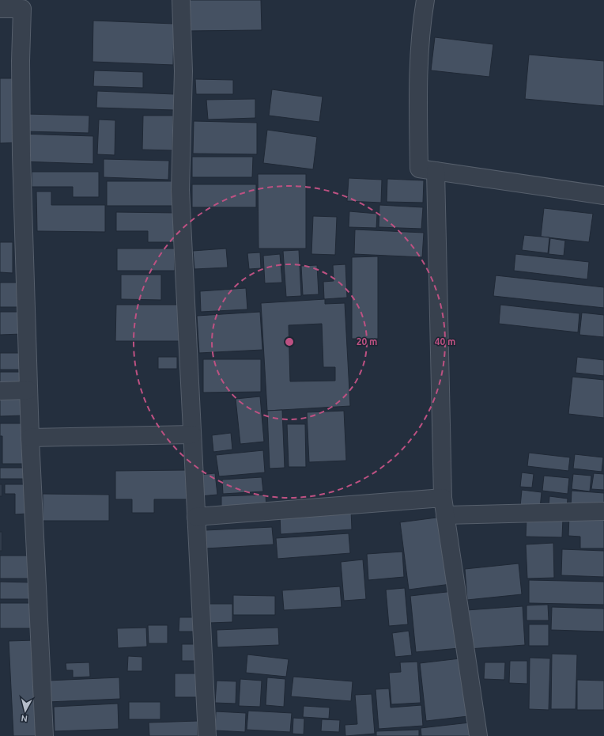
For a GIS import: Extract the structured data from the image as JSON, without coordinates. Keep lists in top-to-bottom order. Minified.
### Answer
{"north":"bottom","rings":["20 m","40 m"]}
